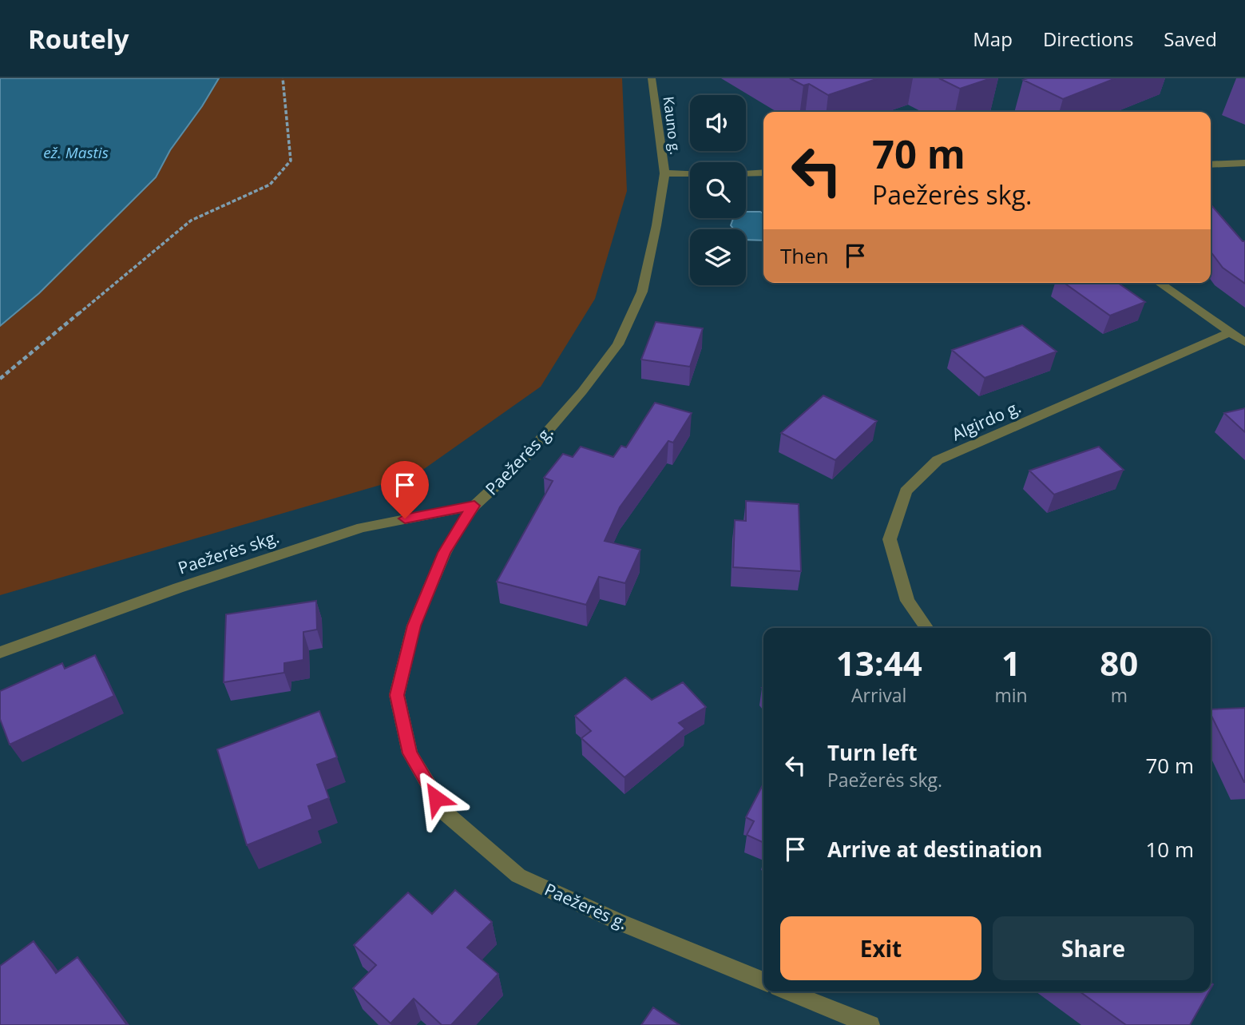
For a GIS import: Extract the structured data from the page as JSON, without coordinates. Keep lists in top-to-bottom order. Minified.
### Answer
{"streets":{"street":["Kauno g.","Algirdo g.","Paežerės g.","Paežerės skg."]},"crossings":[["Kauno g.","Paežerės g."],["Paežerės g.","Paežerės skg."]],"water":["ež. Mastis"],"page":{"header":"Routely","nav":["Map","Directions","Saved"],"turn":["70 m","Paežerės skg."],"then":"Then","eta":["13:44","Arrival","1","min","80","m"],"list":[{"name":"Turn left","note":"Paežerės skg.","value":"70 m"},{"name":"Arrive at destination","value":"10 m"}],"buttons":["Exit","Share"]}}
